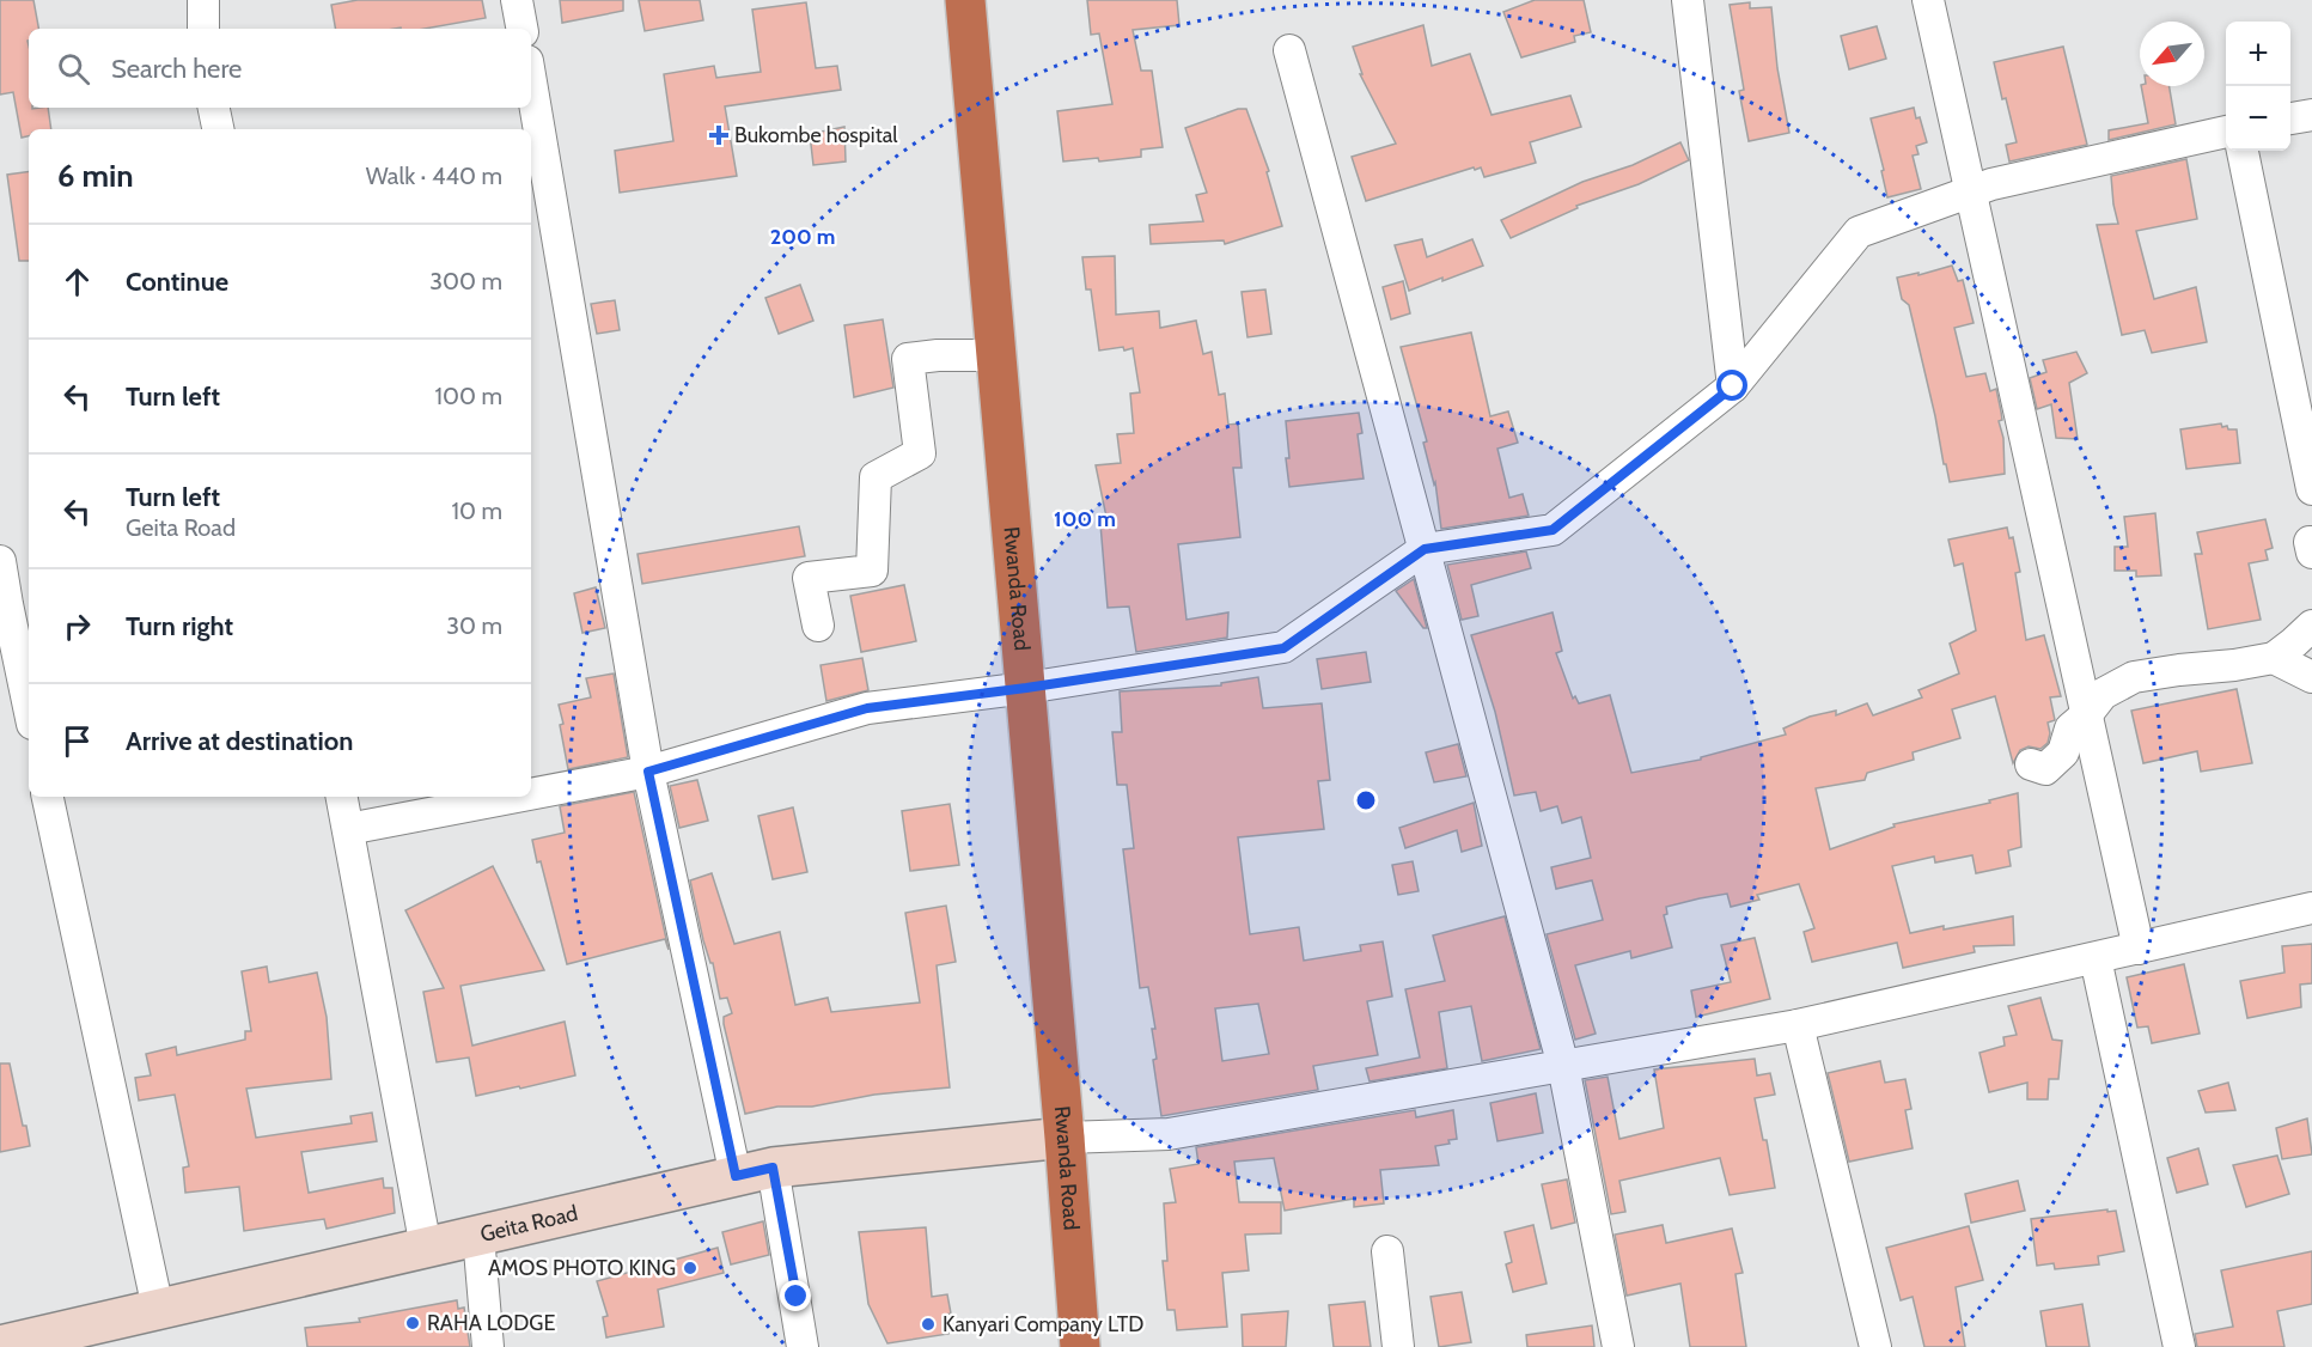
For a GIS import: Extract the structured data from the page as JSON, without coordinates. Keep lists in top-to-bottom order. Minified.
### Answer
{"streets":{"highway":["Rwanda Road"],"main road":["Geita Road"]},"crossings":[["Rwanda Road","Geita Road"]],"places":{"health":["Bukombe hospital"],"other":["AMOS PHOTO KING","RAHA LODGE","Kanyari Company LTD"]},"north":"bottom left","page":{"map_buttons":["+","−"],"search":"Search here","heading":["6 min","Walk · 440 m"],"list":[["Continue","300 m"],["Turn left","100 m"],["Turn left","Geita Road","10 m"],["Turn right","30 m"],"Arrive at destination"]},"rings":["200 m","100 m"]}
